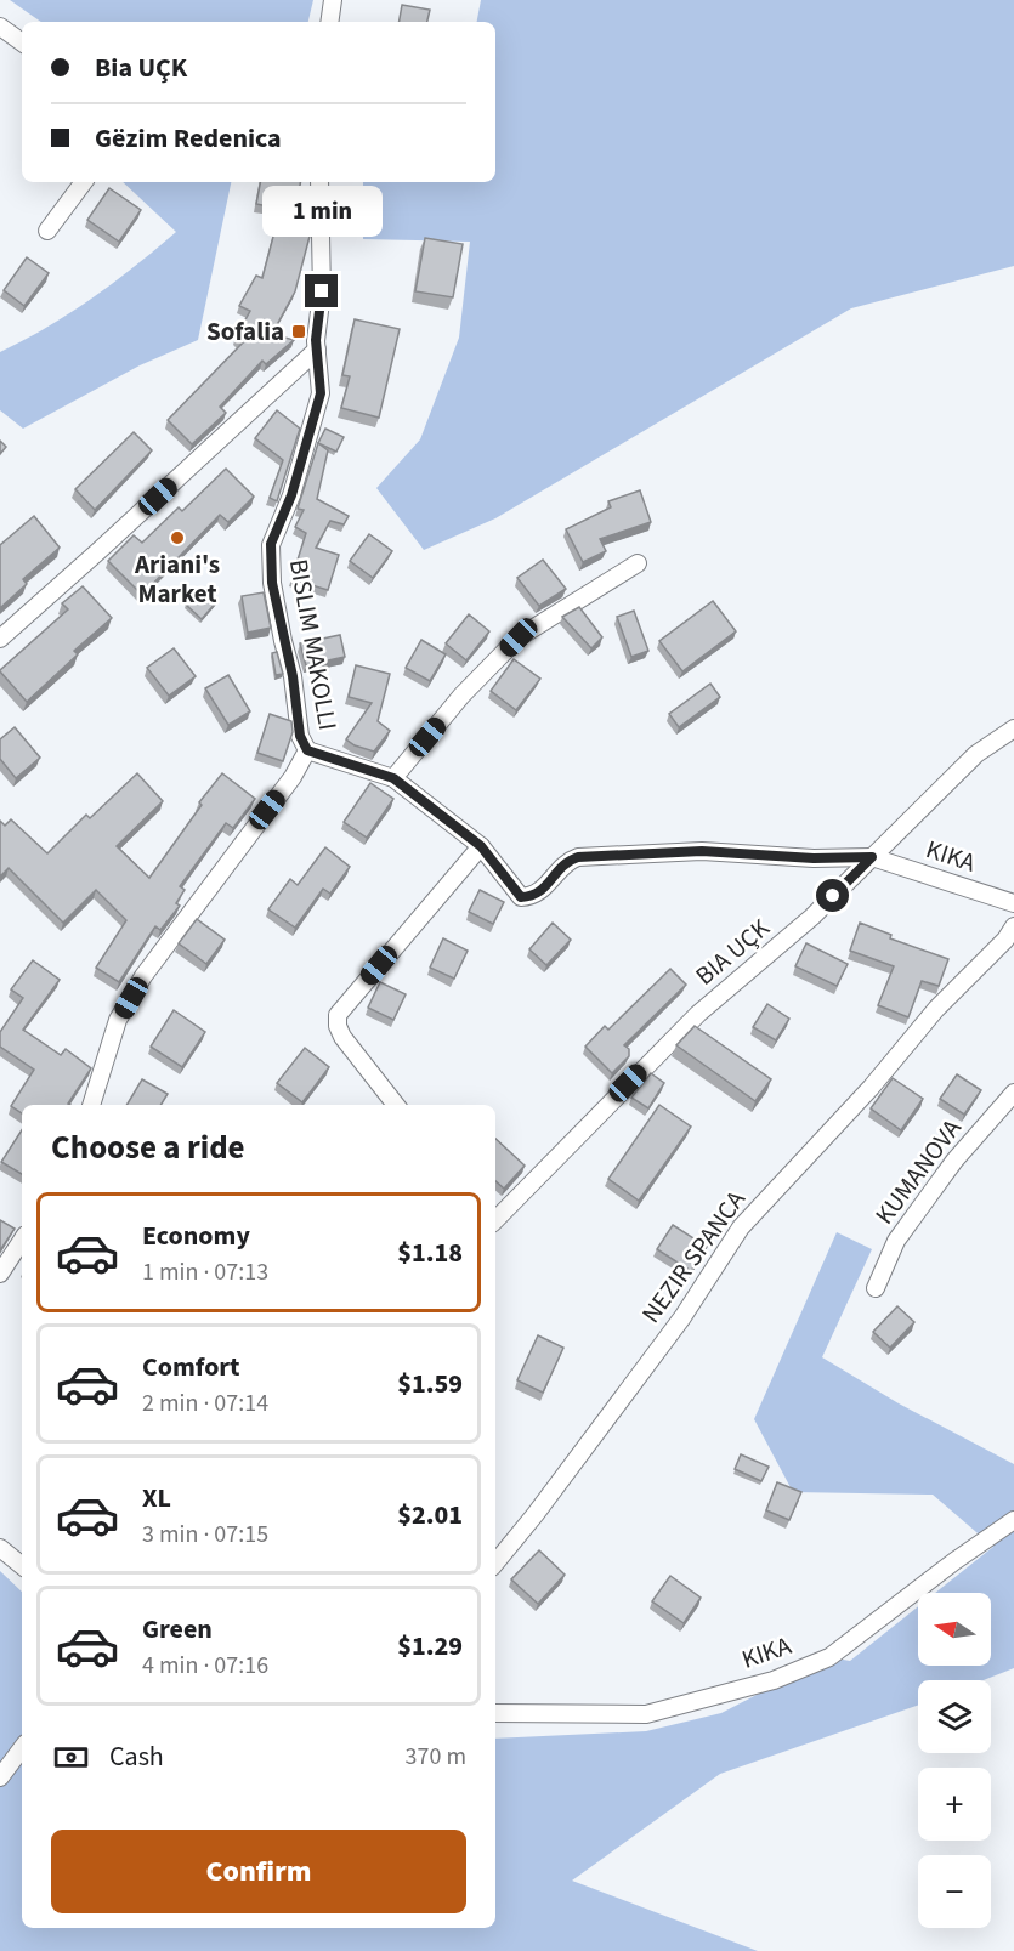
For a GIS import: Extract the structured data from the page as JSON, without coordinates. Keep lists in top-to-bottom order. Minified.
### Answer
{"streets":{"street":["BISLIM MAKOLLI","KIKA","BIA UÇK","KUMANOVA","NEZIR SPANCA"]},"crossings":[["KIKA","BIA UÇK"]],"places":{"transit":["Sofalia"],"other":["Ariani's Market"]},"north":"left","page":{"banner":["Bia UÇK","Gëzim Redenica"],"bubble":"1 min","heading":"Choose a ride","list":[{"name":"Economy","note":"1 min · 07:13","value":"$1.18"},{"name":"Comfort","note":"2 min · 07:14","value":"$1.59"},{"name":"XL","note":"3 min · 07:15","value":"$2.01"},{"name":"Green","note":"4 min · 07:16","value":"$1.29"}],"map_buttons":["+","−"],"pay":["Cash","370 m"],"buttons":"Confirm"}}
